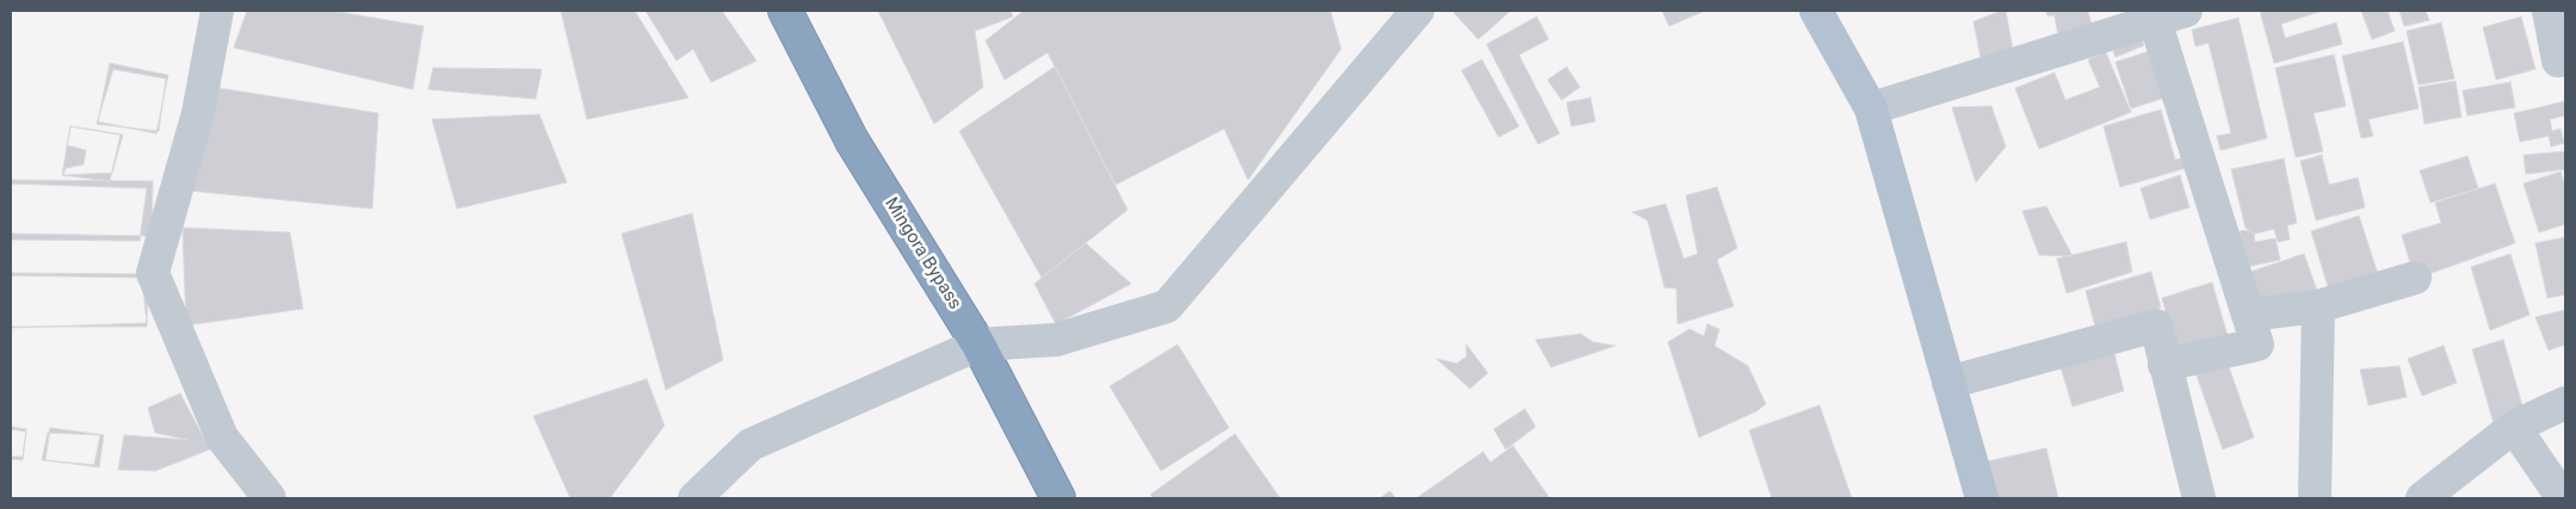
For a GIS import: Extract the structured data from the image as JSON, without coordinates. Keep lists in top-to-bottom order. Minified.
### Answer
{"streets":{"highway":["Mingora Bypass"]}}
